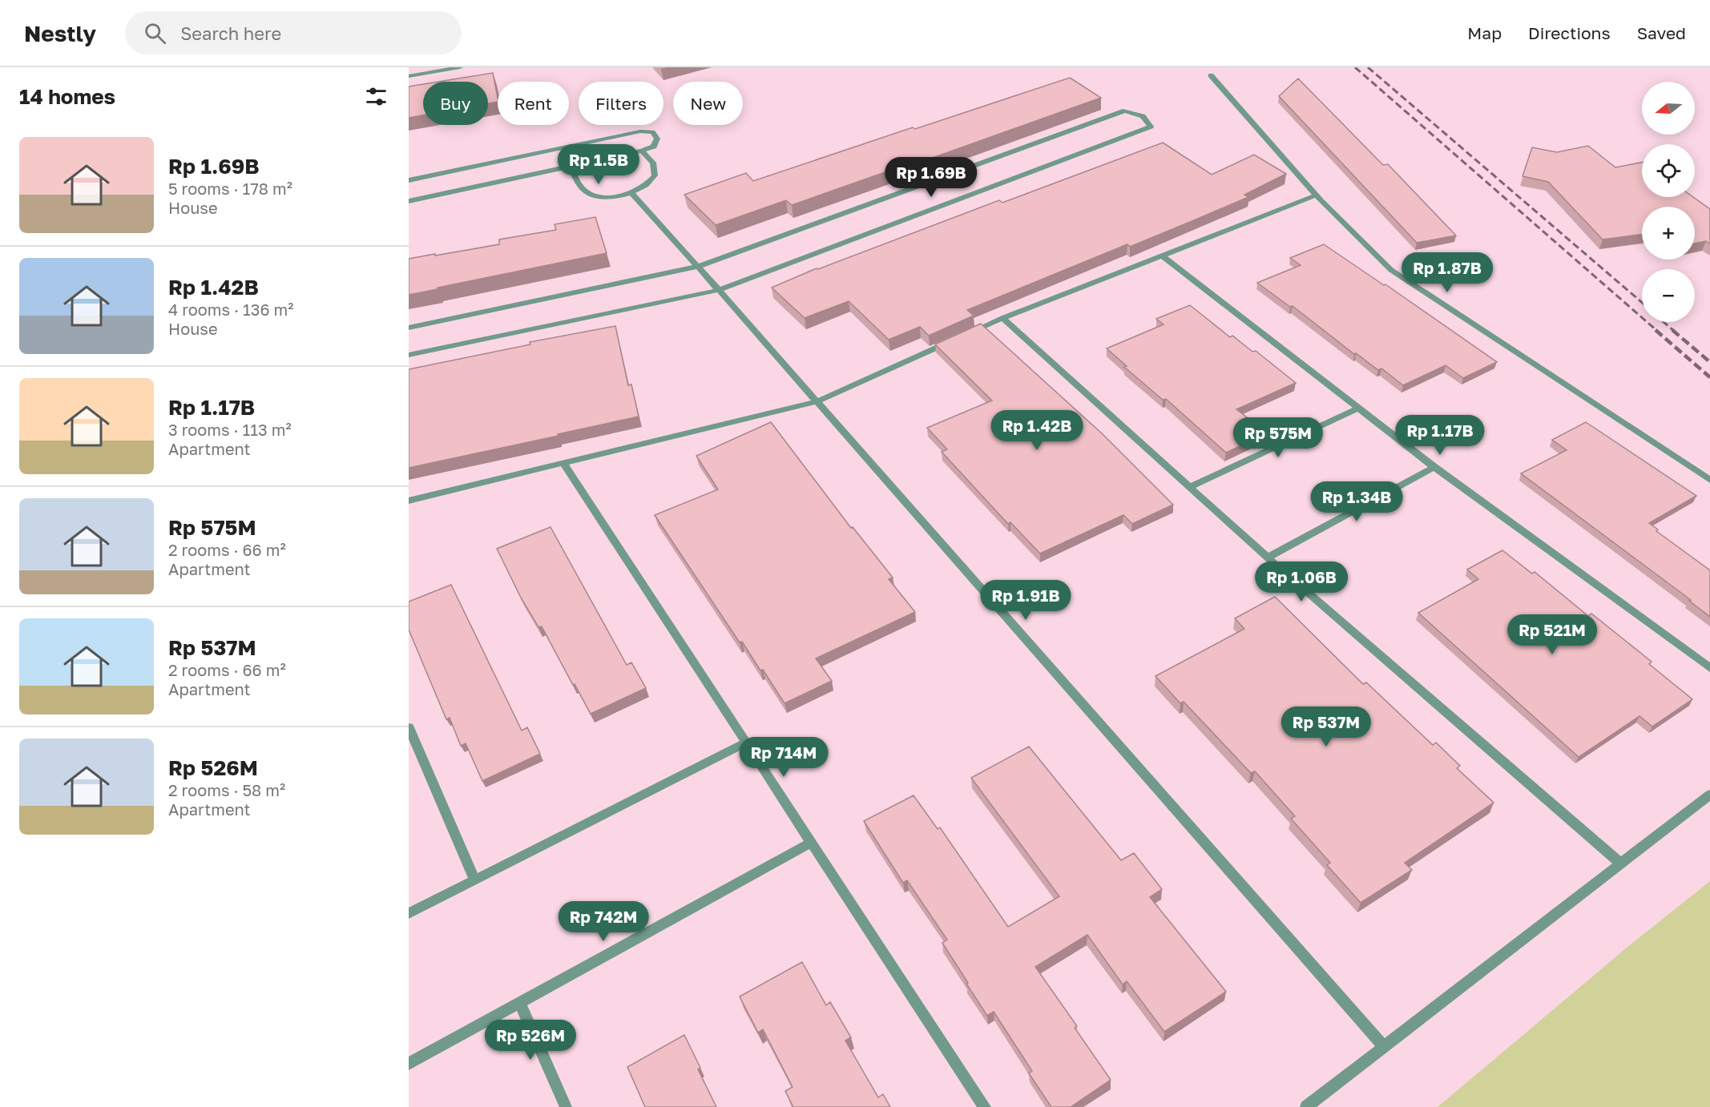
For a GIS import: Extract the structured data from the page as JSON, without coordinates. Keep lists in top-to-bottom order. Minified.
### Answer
{"north":"left","page":{"header":"Nestly","search":"Search here","nav":["Map","Directions","Saved"],"heading":"14 homes","map_buttons":["+","−"],"chip":["Buy","Rent","Filters","New"],"list":[{"name":"Rp 1.69B","note":"5 rooms · 178 m² · House"},{"name":"Rp 1.42B","note":"4 rooms · 136 m² · House"},{"name":"Rp 1.17B","note":"3 rooms · 113 m² · Apartment"},{"name":"Rp 575M","note":"2 rooms · 66 m² · Apartment"},{"name":"Rp 537M","note":"2 rooms · 66 m² · Apartment"},{"name":"Rp 526M","note":"2 rooms · 58 m² · Apartment"}],"price":["Rp 1.5B","Rp 1.69B","Rp 1.87B","Rp 1.42B","Rp 1.17B","Rp 575M","Rp 1.34B","Rp 1.06B","Rp 1.91B","Rp 521M","Rp 537M","Rp 714M","Rp 742M","Rp 526M"]}}
